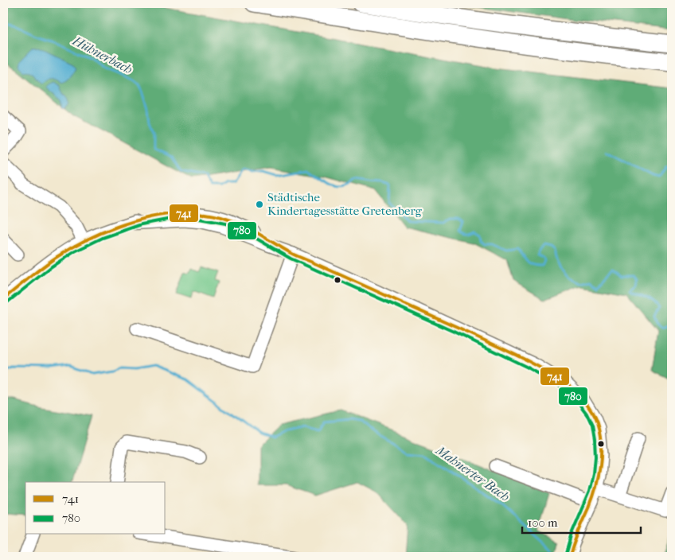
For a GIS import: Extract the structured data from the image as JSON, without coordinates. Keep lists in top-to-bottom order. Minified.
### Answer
{"water":["Hühnerbach","Mahnerter Bach"],"places":["Städtische Kindertagesstätte Gretenberg"],"lines":["transit line 741","transit line 780"],"legend":["741","780"],"scale_bar":"100 m"}
